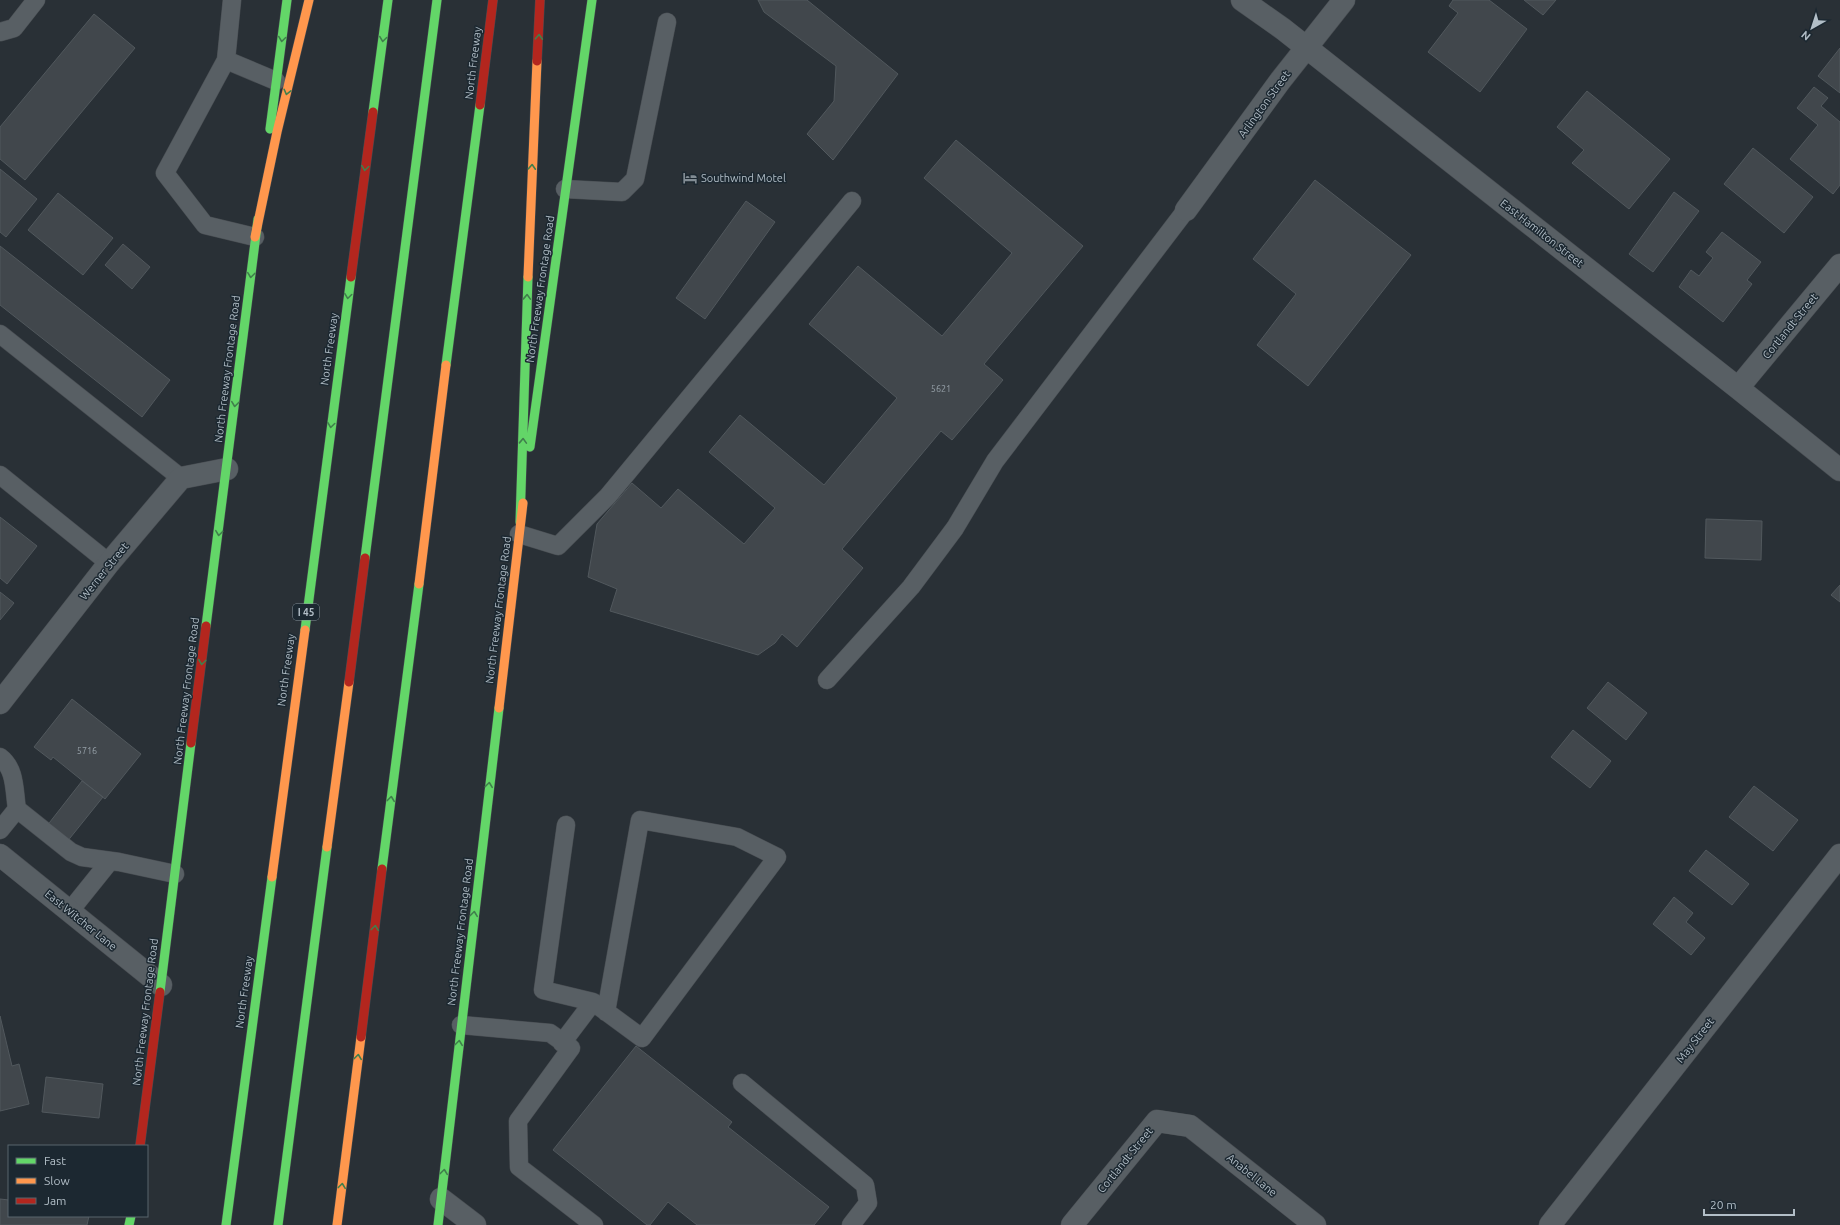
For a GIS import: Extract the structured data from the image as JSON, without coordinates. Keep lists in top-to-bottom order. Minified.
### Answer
{"streets":{"main road":["North Freeway","North Freeway Frontage Road","I 45"],"street":["Arlington Street","East Hamilton Street","Cortlandt Street","Werner Street","East Witcher Lane","May Street","Anabel Lane"]},"crossings":[["Arlington Street","East Hamilton Street"],["East Hamilton Street","Cortlandt Street"],["North Freeway Frontage Road","East Witcher Lane"],["Cortlandt Street","Anabel Lane"]],"places":{"hotel":["Southwind Motel"]},"house_numbers":["5621","5716"],"legend":["Fast","Slow","Jam"],"scale_bar":"20 m","north":"bottom left"}
